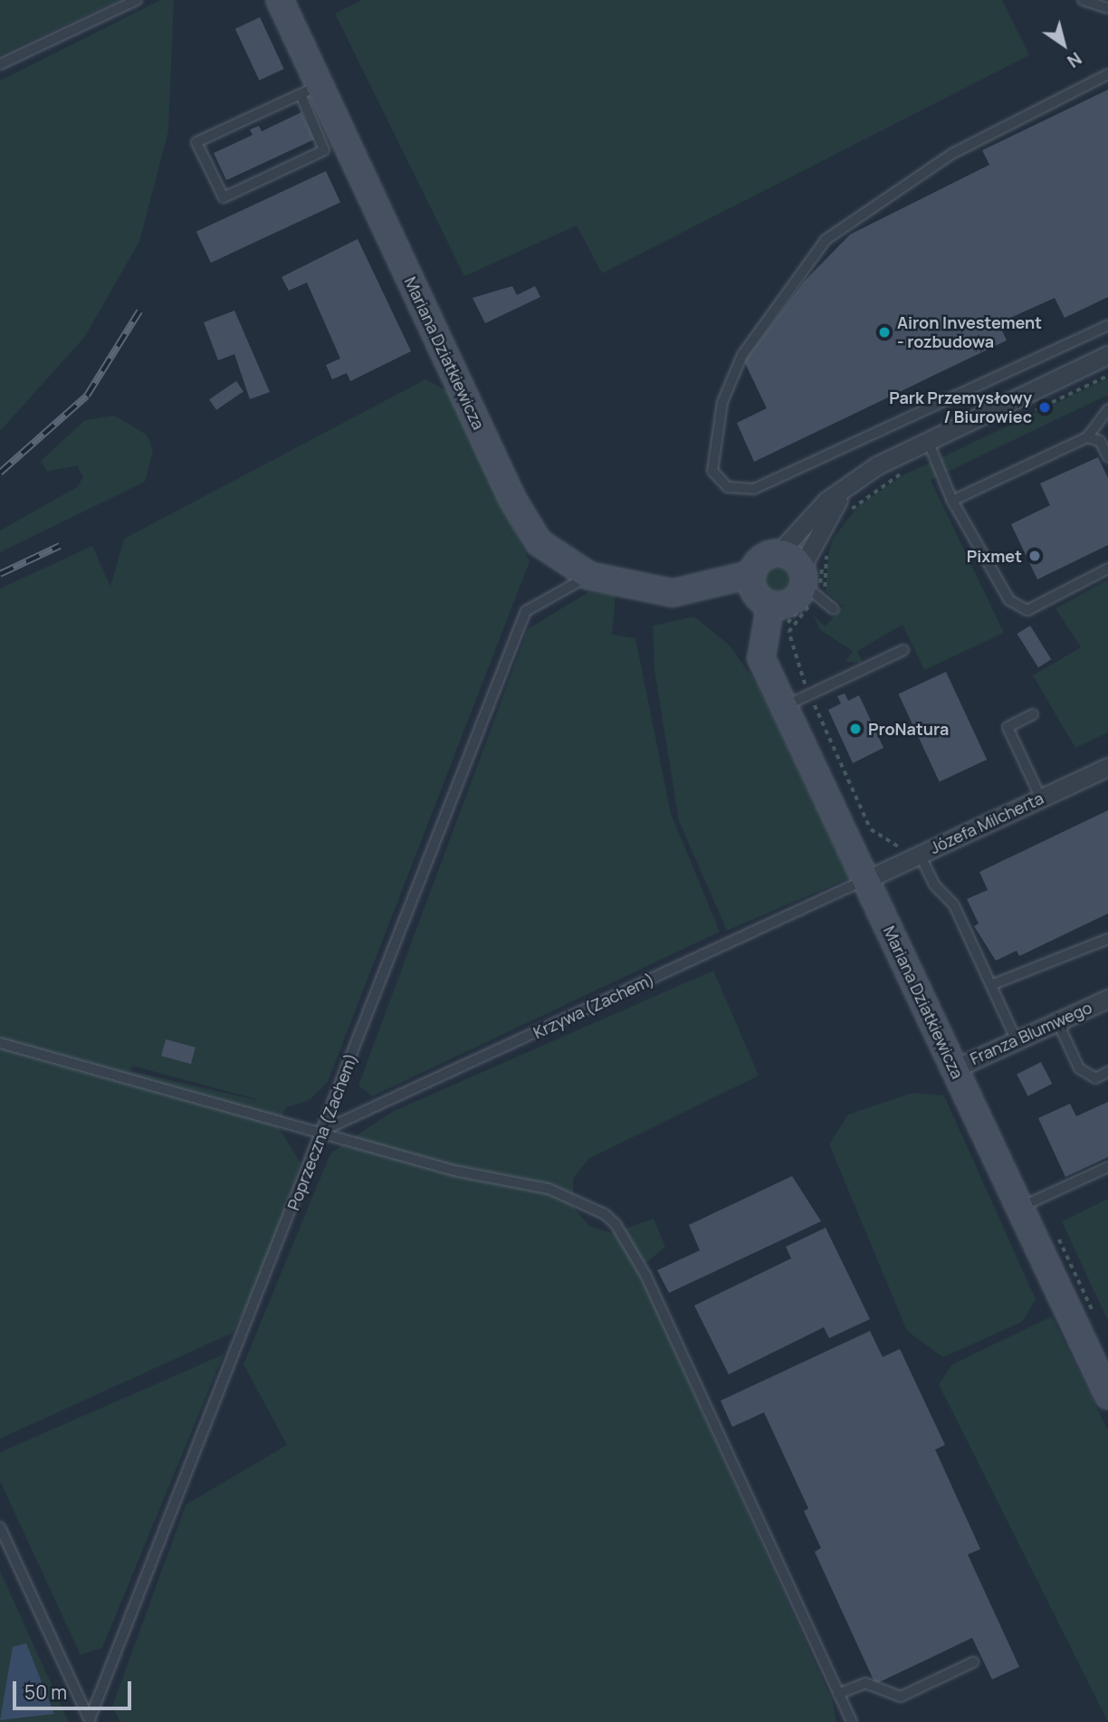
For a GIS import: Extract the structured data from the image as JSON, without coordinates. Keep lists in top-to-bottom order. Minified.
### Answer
{"streets":{"street":["Mariana Dziatkiewicza","Józefa Milcherta","Franza Blumwego"],"lane":["Krzywa (Zachem)","Poprzeczna (Zachem)"]},"crossings":[["Mariana Dziatkiewicza","Józefa Milcherta"],["Mariana Dziatkiewicza","Krzywa (Zachem)"],["Mariana Dziatkiewicza","Franza Blumwego"],["Mariana Dziatkiewicza","Poprzeczna (Zachem)"],["Józefa Milcherta","Krzywa (Zachem)"],["Krzywa (Zachem)","Poprzeczna (Zachem)"]],"places":["Airon Investement - rozbudowa","Park Przemysłowy / Biurowiec","Pixmet","ProNatura"],"scale_bar":"50 m","north":"bottom right"}
